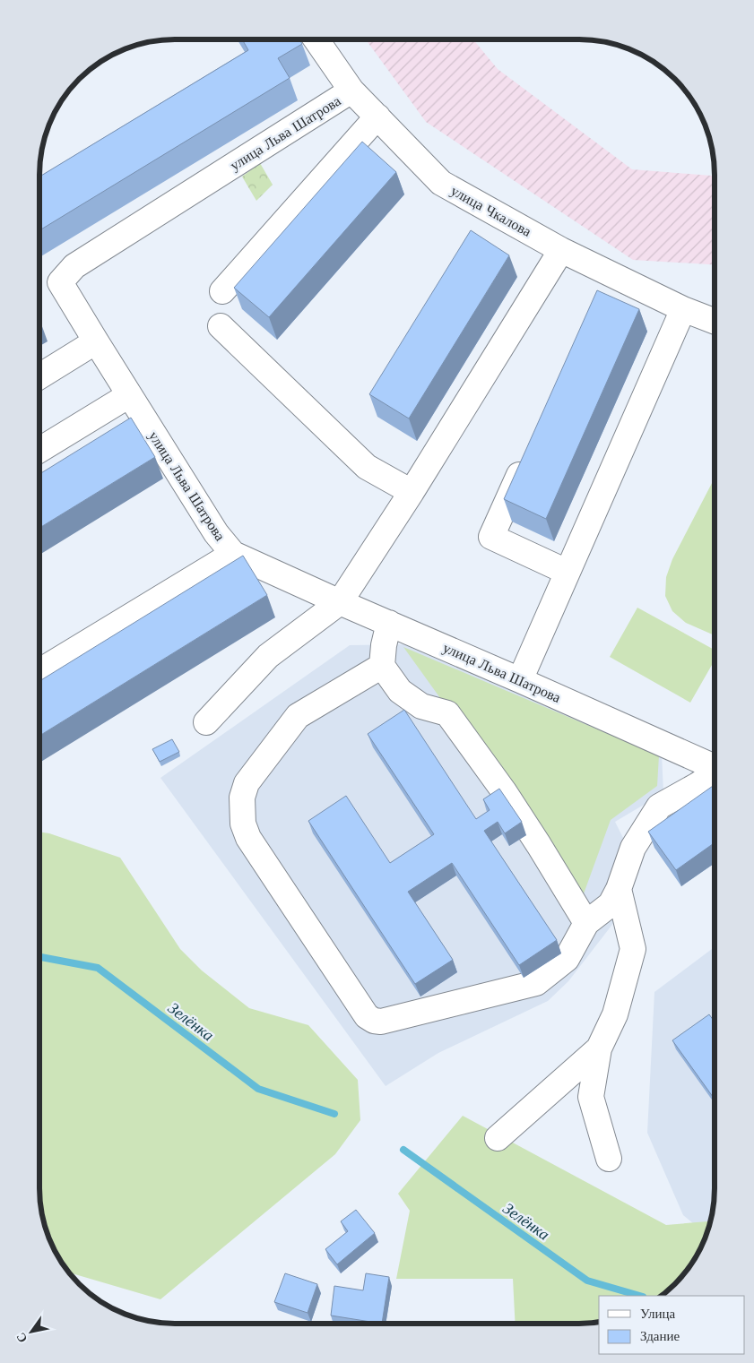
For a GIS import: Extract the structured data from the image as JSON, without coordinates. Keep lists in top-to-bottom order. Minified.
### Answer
{"streets":{"street":["улица Льва Шатрова","улица Чкалова"]},"crossings":[["улица Льва Шатрова","улица Чкалова"]],"water":["Зелёнка"],"legend":["Улица","Здание"],"north":"bottom left"}
